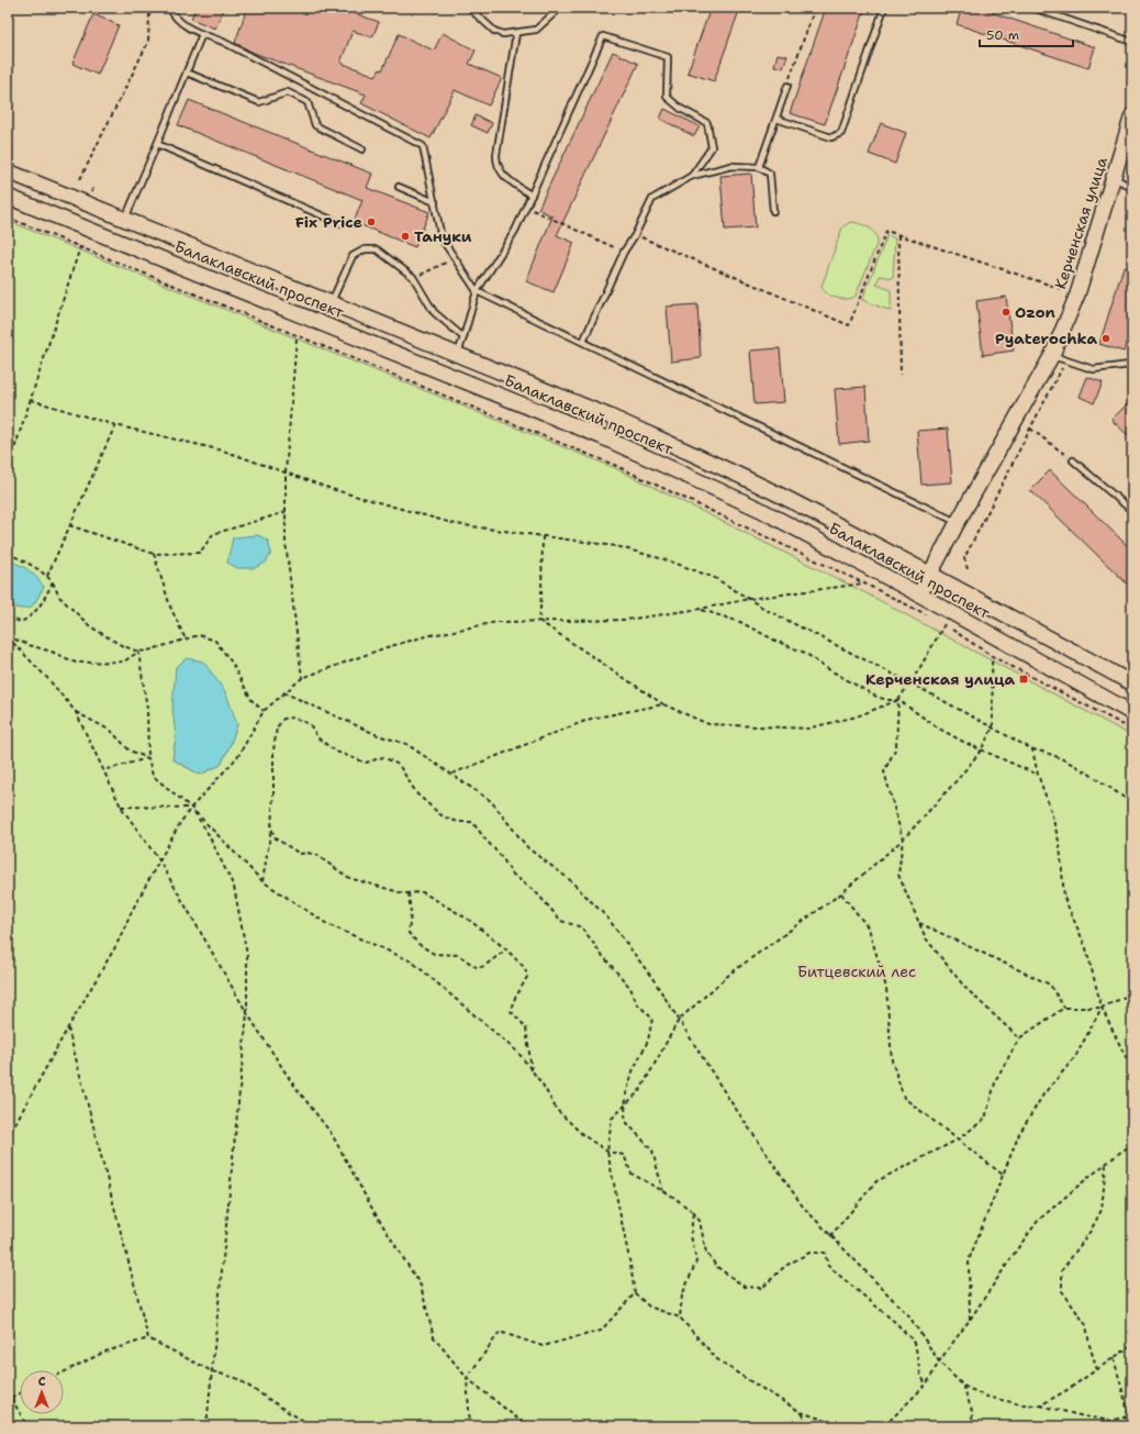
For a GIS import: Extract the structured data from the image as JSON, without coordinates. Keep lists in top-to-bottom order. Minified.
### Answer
{"streets":{"main road":["Керченская улица","Балаклавский проспект"]},"crossings":[["Керченская улица","Балаклавский проспект"]],"parks":["Битцевский лес"],"places":{"other":["Fix Price","Тануки","Ozon","Pyaterochka"],"transit":["Керченская улица"]},"scale_bar":"50 m","north":"top"}
